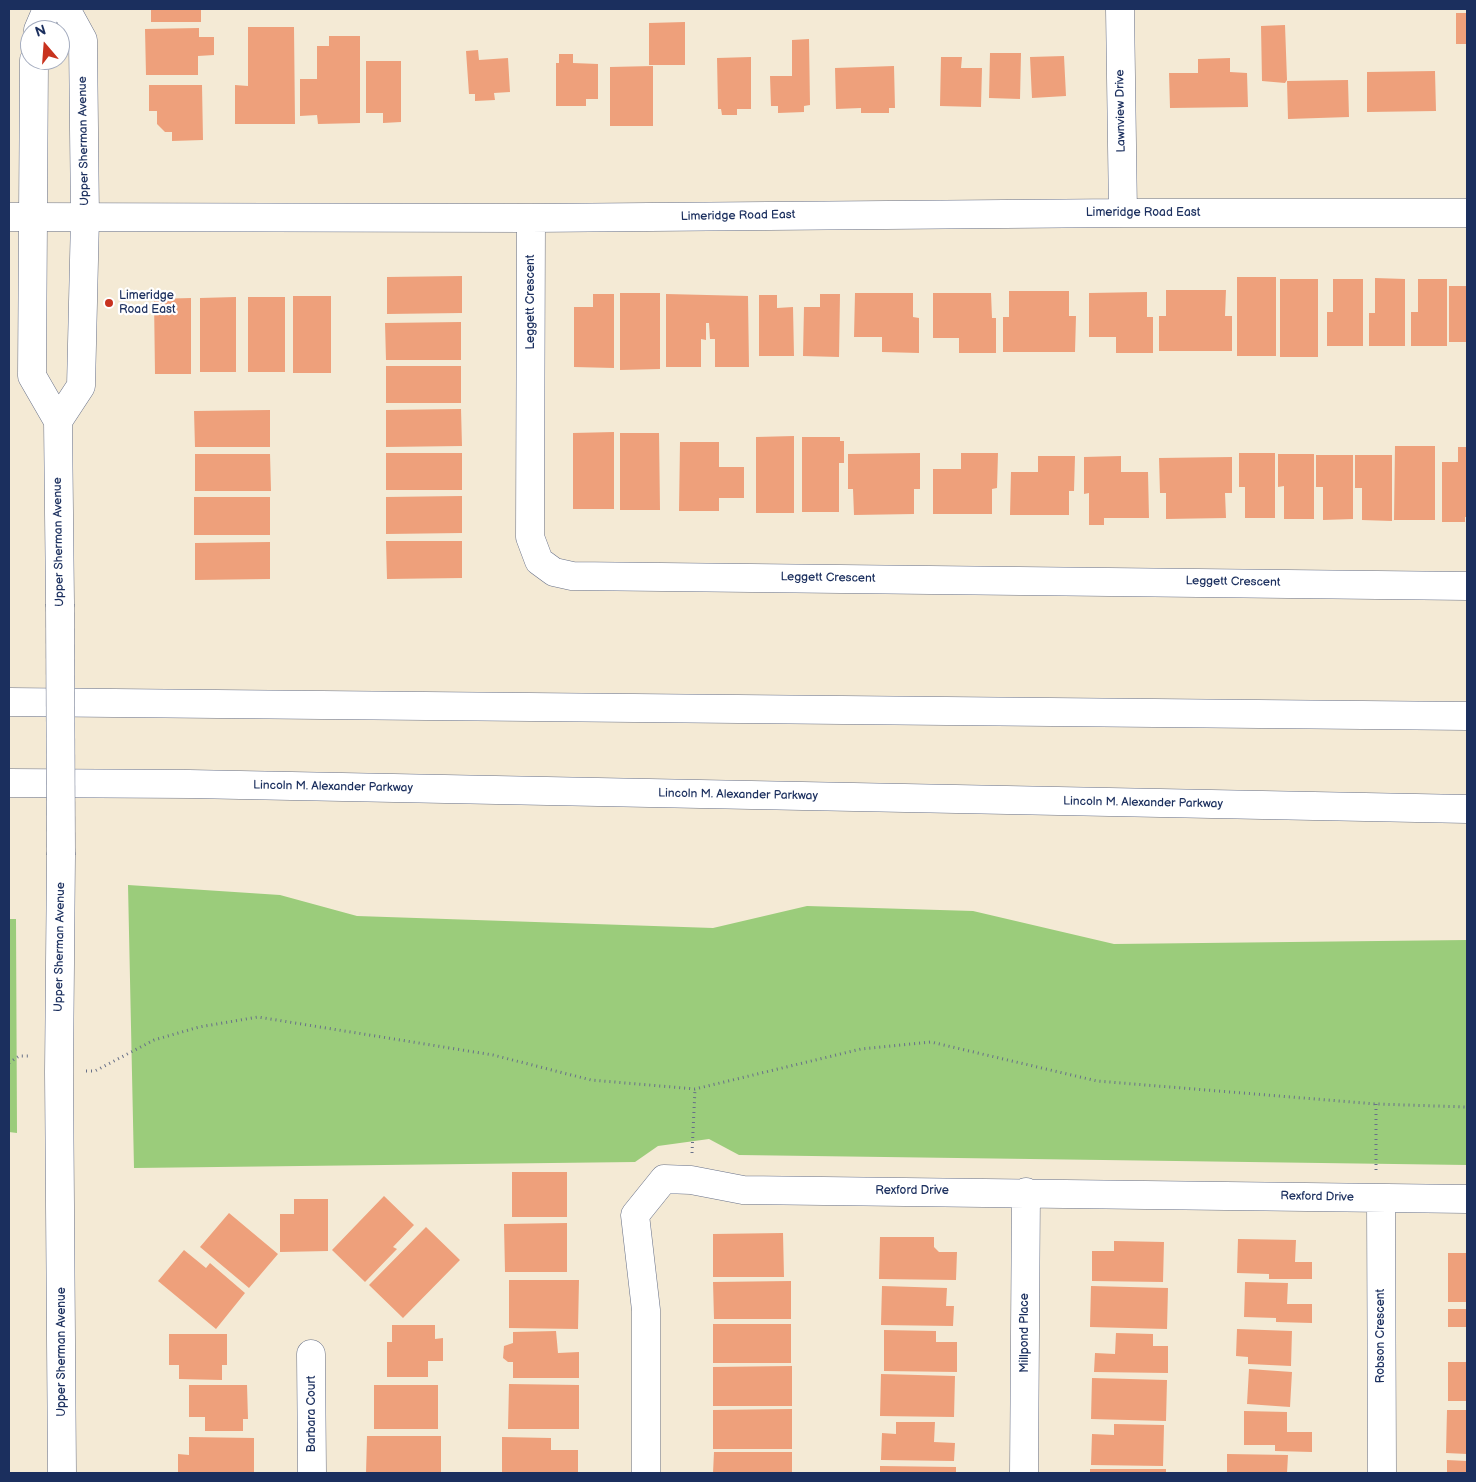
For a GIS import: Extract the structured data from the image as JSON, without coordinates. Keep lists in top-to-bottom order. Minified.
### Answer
{"streets":{"main road":["Lawnview Drive","Upper Sherman Avenue","Limeridge Road East","Leggett Crescent","Lincoln M. Alexander Parkway","Rexford Drive","Millpond Place","Robson Crescent","Barbara Court"]},"crossings":[["Lawnview Drive","Limeridge Road East"],["Upper Sherman Avenue","Limeridge Road East"],["Limeridge Road East","Leggett Crescent"],["Rexford Drive","Millpond Place"],["Rexford Drive","Robson Crescent"]],"places":["Limeridge Road East"],"north":"top"}
